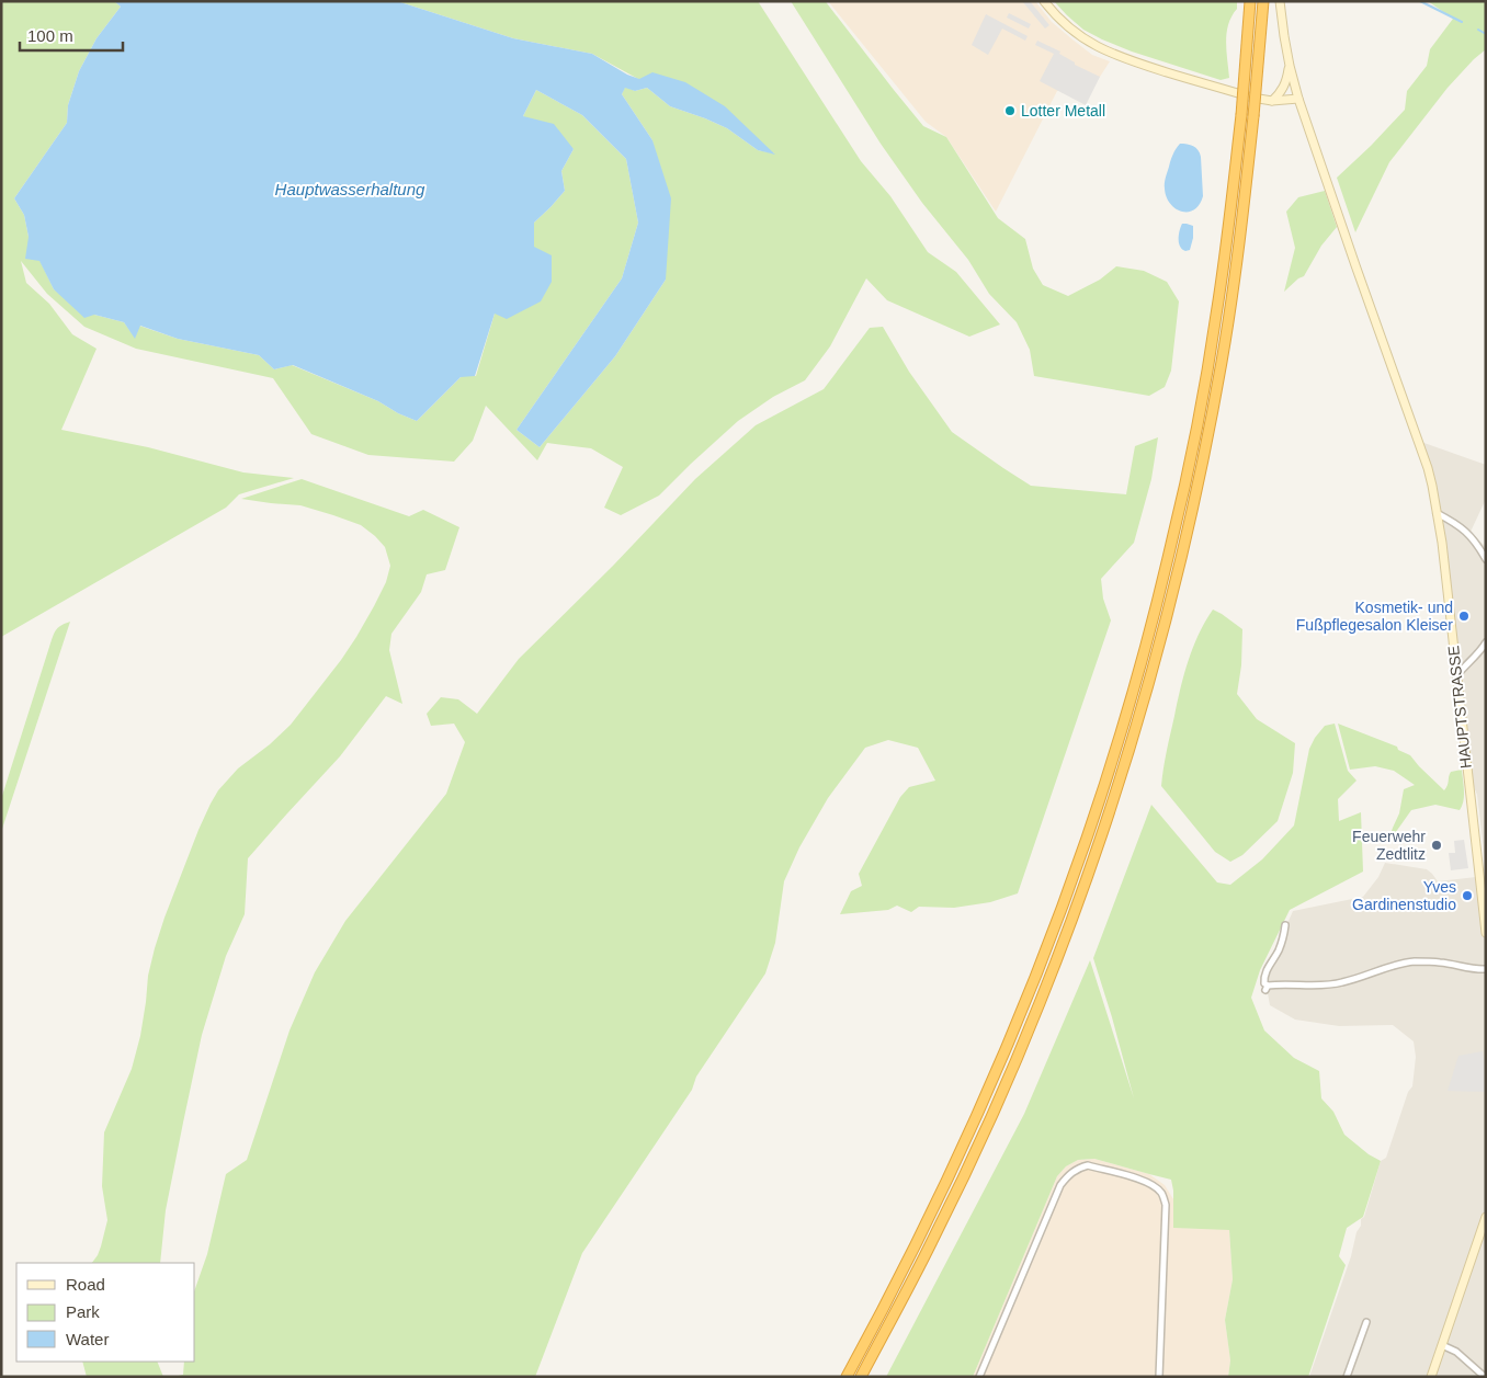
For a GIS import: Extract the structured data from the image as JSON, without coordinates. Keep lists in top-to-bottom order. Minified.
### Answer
{"streets":{"main road":["HAUPTSTRASSE"]},"water":["Hauptwasserhaltung"],"places":["Lotter Metall","Kosmetik- und Fußpflegesalon Kleiser","Feuerwehr Zedtlitz","Yves Gardinenstudio"],"legend":["Road","Park","Water"],"scale_bar":"100 m"}
